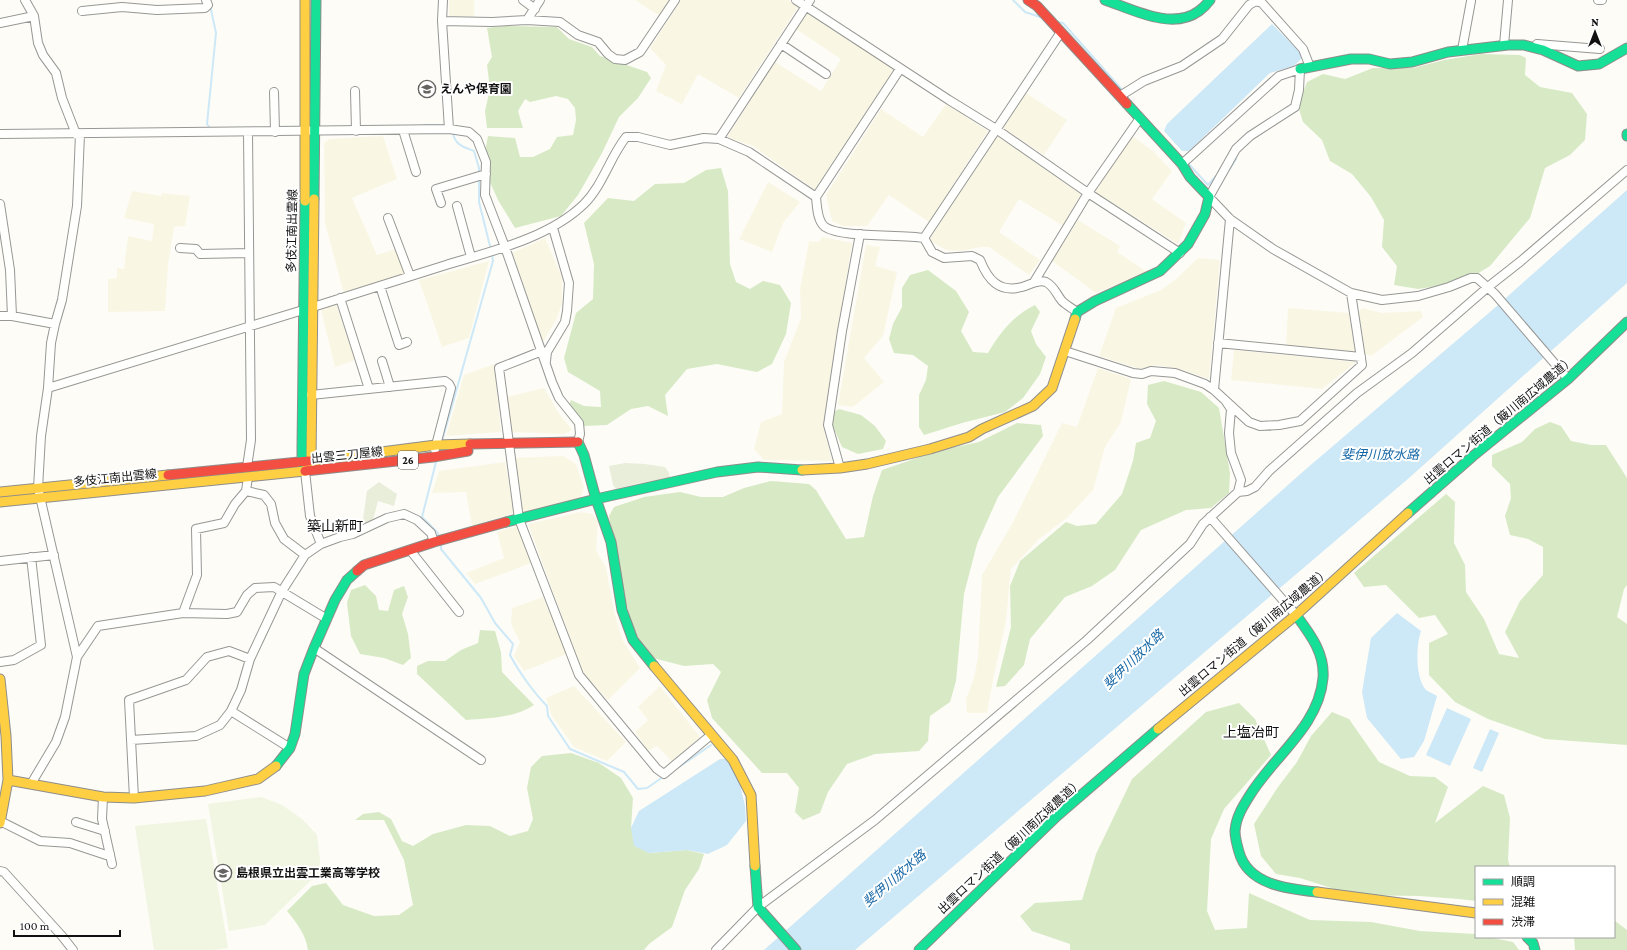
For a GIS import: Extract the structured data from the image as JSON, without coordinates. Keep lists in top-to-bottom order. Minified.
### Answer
{"streets":{"street":["多伎江南出雲線","出雲ロマン街道（簸川南広域農道）","出雲三刀屋線","26"]},"crossings":[["多伎江南出雲線","出雲三刀屋線"]],"districts":["築山新町","上塩冶町"],"water":["斐伊川放水路"],"places":{"school or university":["えんや保育園","島根県立出雲工業高等学校"]},"legend":["順調","混雑","渋滞"],"scale_bar":"100 m","north":"top"}
